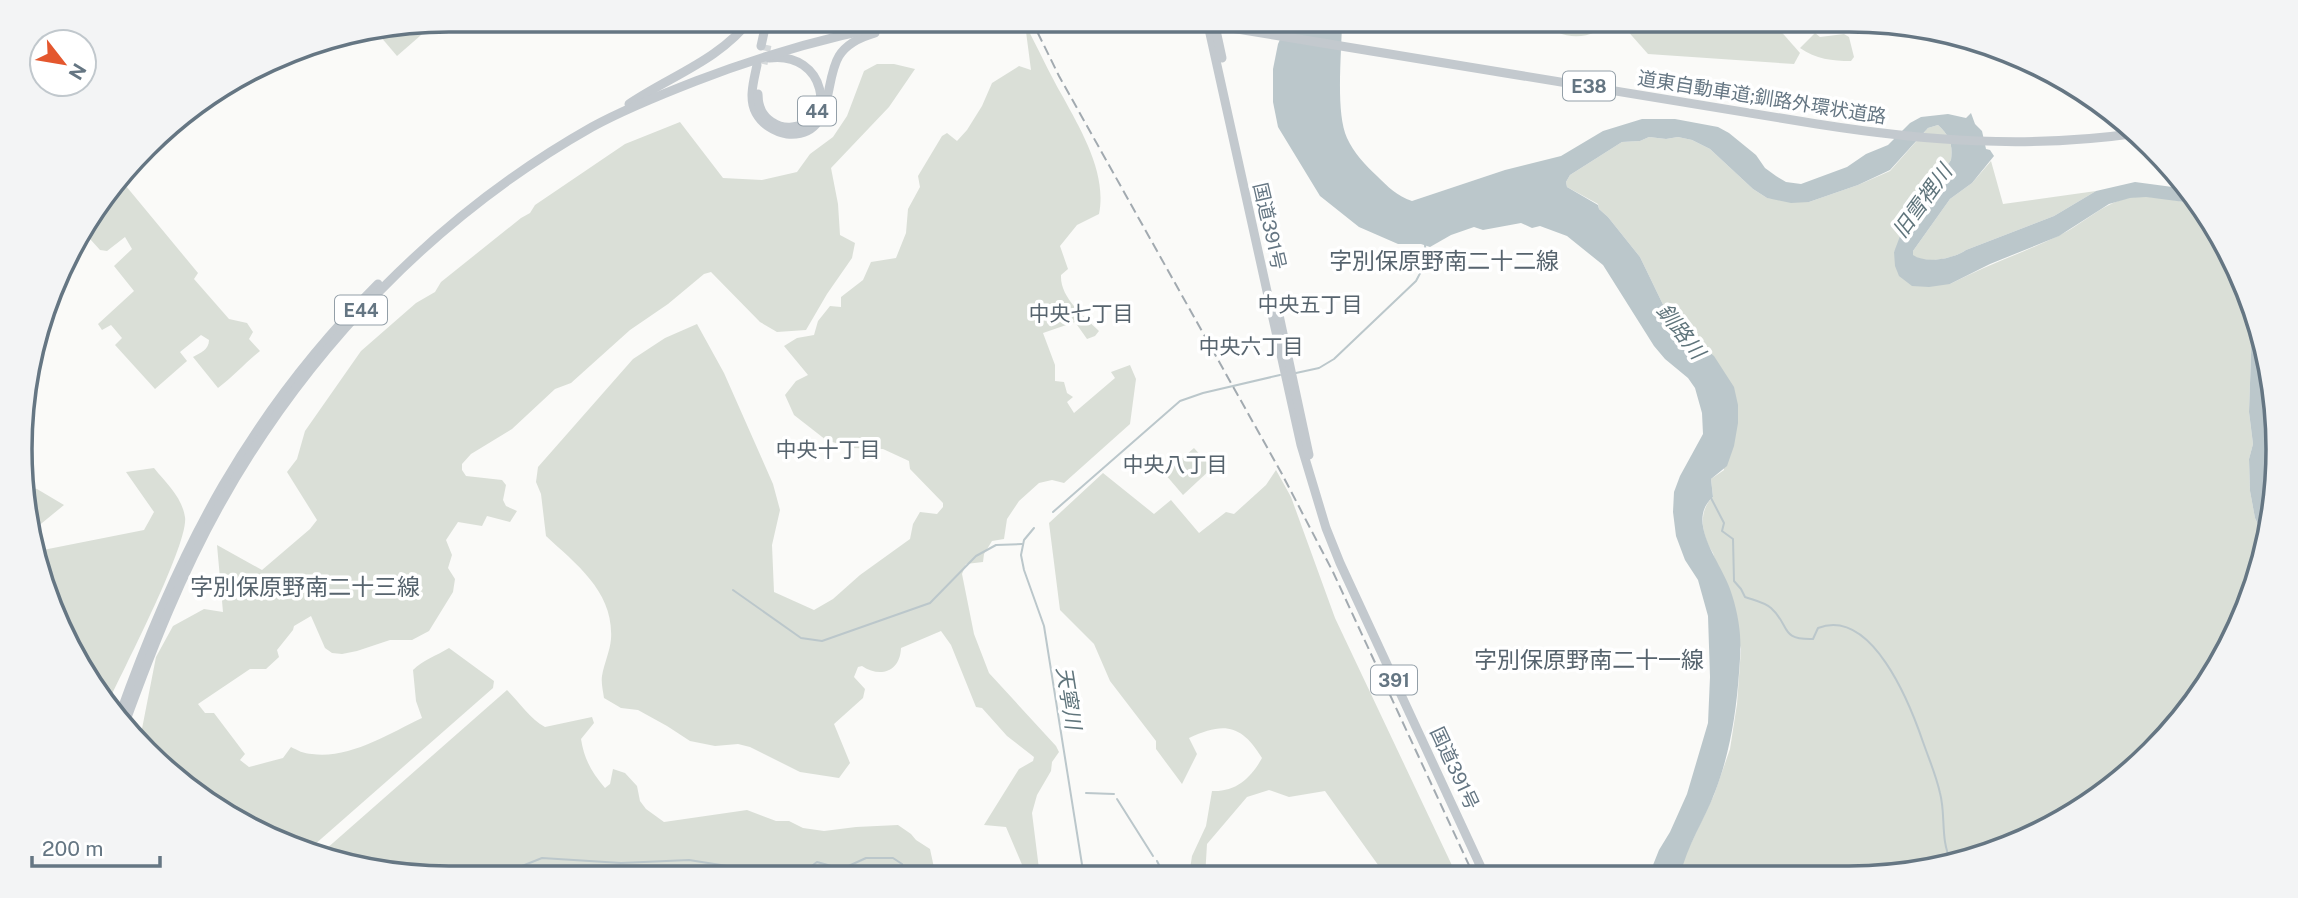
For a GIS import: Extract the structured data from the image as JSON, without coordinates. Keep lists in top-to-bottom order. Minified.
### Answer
{"streets":{"highway":["E38","道東自動車道;釧路外環状道路","44","国道391号","E44","391"]},"crossings":[["44","E44"]],"districts":["字別保原野南二十二線","中央五丁目","中央七丁目","中央六丁目","中央十丁目","中央八丁目","字別保原野南二十三線","字別保原野南二十一線"],"water":["旧雪裡川","釧路川","天寧川"],"scale_bar":"200 m","north":"bottom right"}
